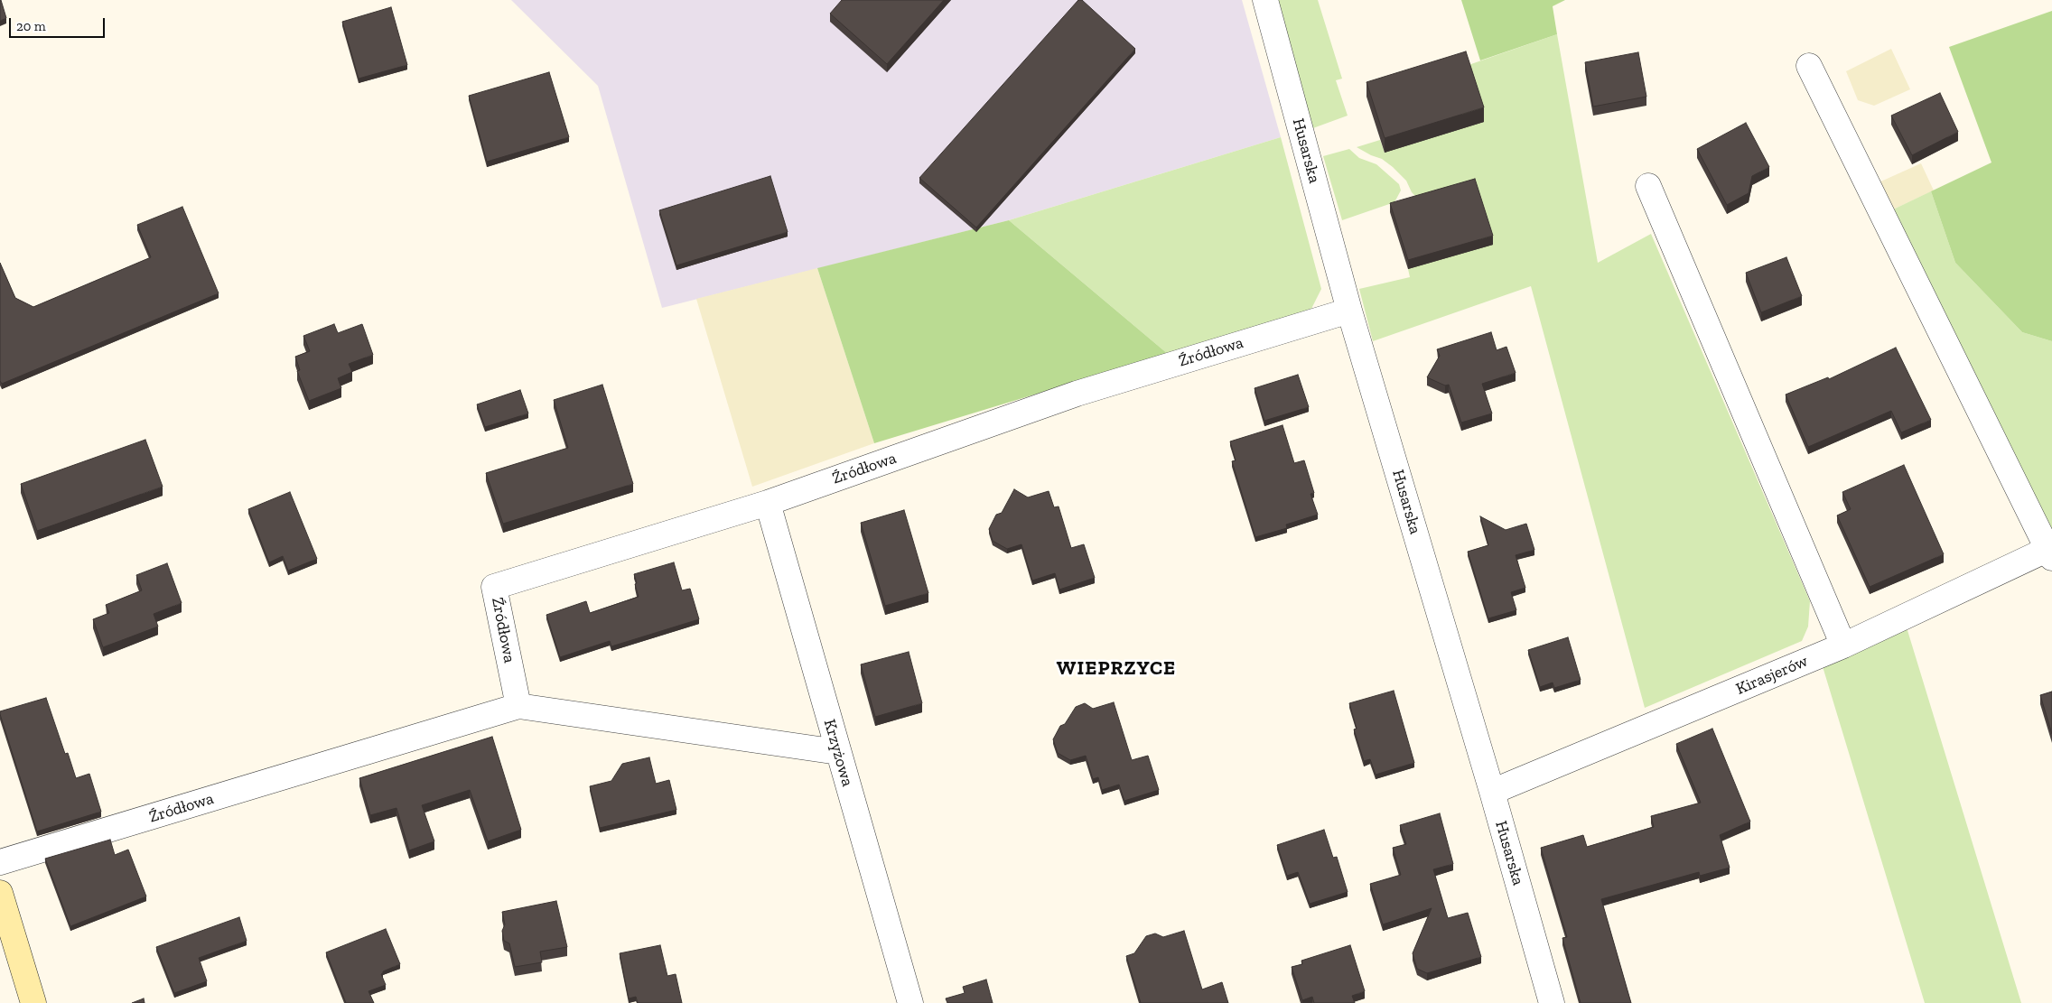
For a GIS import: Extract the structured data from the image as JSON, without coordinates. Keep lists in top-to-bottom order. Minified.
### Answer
{"streets":{"street":["Husarska","Źródłowa","Kirasjerów","Krzyżowa"]},"crossings":[["Husarska","Źródłowa"],["Husarska","Kirasjerów"],["Źródłowa","Krzyżowa"]],"districts":["WIEPRZYCE"],"scale_bar":"20 m"}
